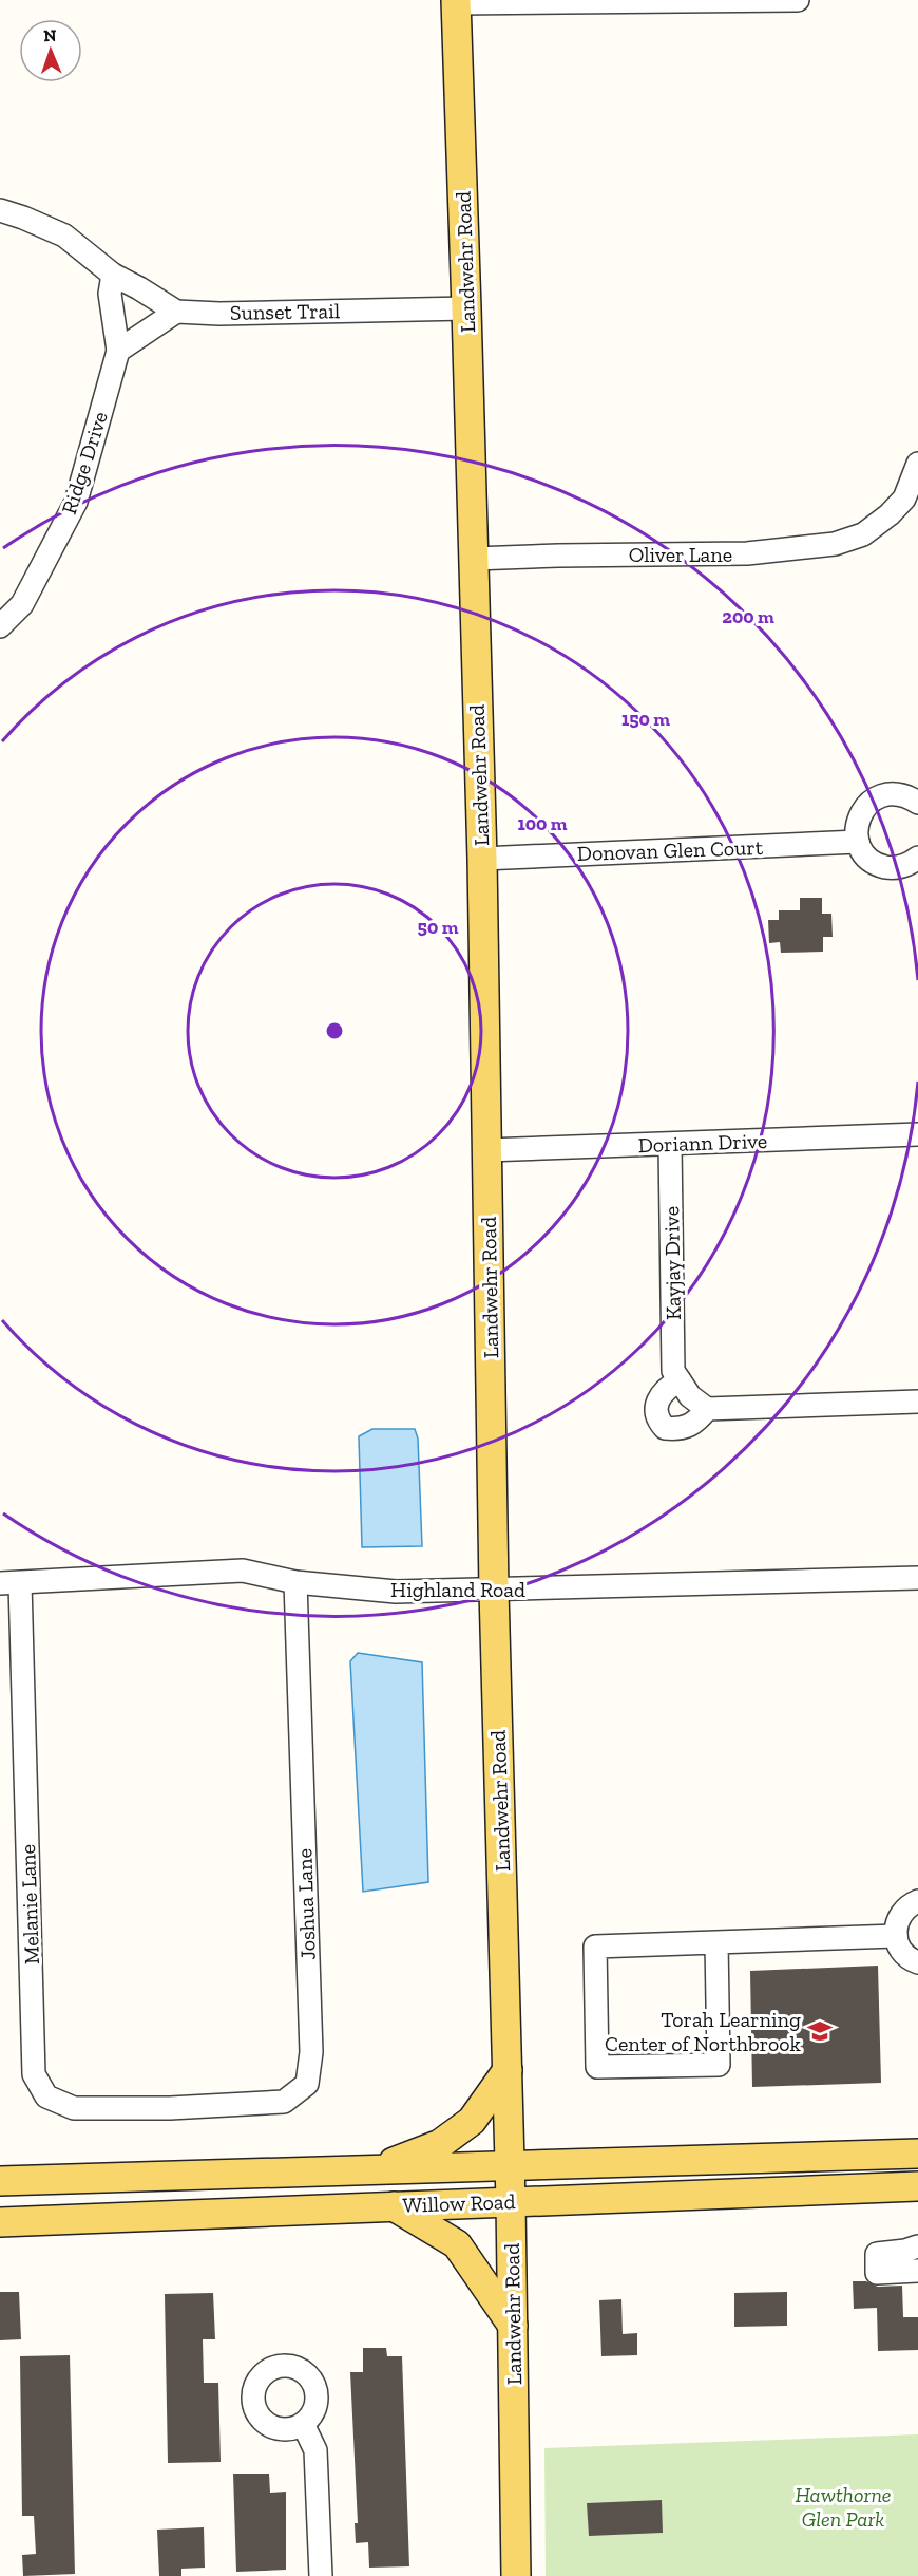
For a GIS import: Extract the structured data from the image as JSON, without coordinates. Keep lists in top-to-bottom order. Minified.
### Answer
{"streets":{"main road":["Landwehr Road","Willow Road"],"street":["Sunset Trail","Ridge Drive","Oliver Lane","Donovan Glen Court","Doriann Drive","Kayjay Drive","Highland Road","Melanie Lane","Joshua Lane"]},"crossings":[["Landwehr Road","Sunset Trail"],["Landwehr Road","Oliver Lane"],["Landwehr Road","Donovan Glen Court"],["Landwehr Road","Doriann Drive"],["Landwehr Road","Highland Road"],["Landwehr Road","Willow Road"],["Doriann Drive","Kayjay Drive"],["Highland Road","Melanie Lane"],["Highland Road","Joshua Lane"],["Melanie Lane","Joshua Lane"]],"parks":["Hawthorne Glen Park"],"places":{"school or university":["Torah Learning Center of Northbrook"]},"north":"top","rings":["200 m","150 m","100 m","50 m"]}
